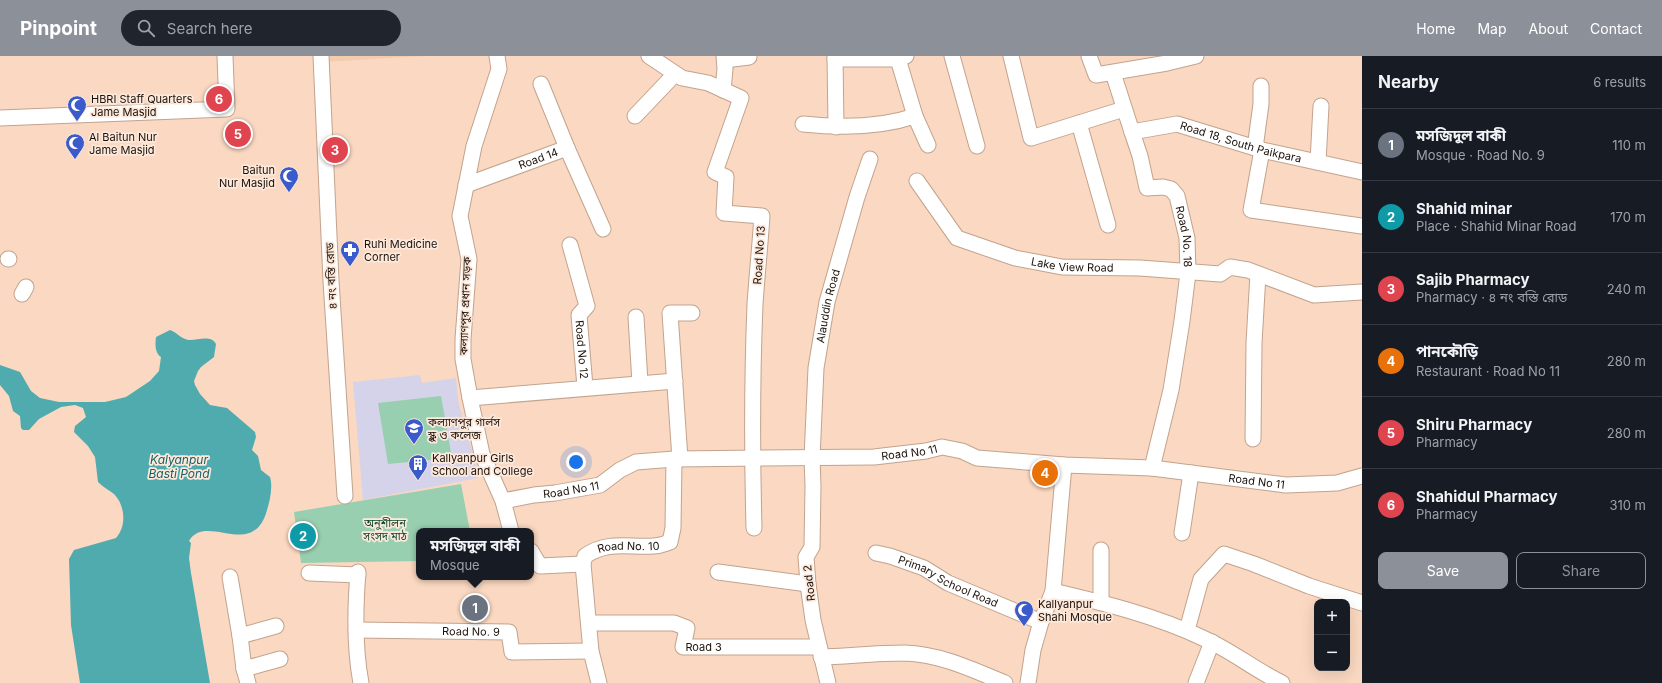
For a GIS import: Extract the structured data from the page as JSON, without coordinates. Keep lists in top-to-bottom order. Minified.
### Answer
{"streets":{"street":["Road 18, South Paikpara","Road 14","Road No. 18","Road No 13","Lake View Road","৪ নং বস্তি রোড","কল্যাণপুর প্রধান সড়ক","Alauddin Road","Road No 12","Road No 11","Road No. 10","Primary School Road","Road 2","Road No. 9","Road 3"]},"crossings":[["Road 18, South Paikpara","Road No. 18"],["Road 14","কল্যাণপুর প্রধান সড়ক"],["Road No. 18","Lake View Road"],["Road No 13","Road No 11"],["কল্যাণপুর প্রধান সড়ক","Road No 12"],["কল্যাণপুর প্রধান সড়ক","Road No 11"],["Alauddin Road","Road No 11"],["Alauddin Road","Road 2"],["Road No 11","Road No. 10"],["Road No 11","Road 2"],["Road 2","Road 3"]],"water":["Kalyanpur Basti Pond"],"parks":["অনুশীলন সংসদ মাঠ"],"places":{"mosque":["HBRI Staff Quarters Jame Masjid","Al Baitun Nur Jame Masjid","Baitun Nur Masjid","Kallyanpur Shahi Mosque"],"pharmacy":["Ruhi Medicine Corner"],"school or university":["কল্যাণপুর গার্লস স্কুল ও কলেজ"],"building":["Kallyanpur Girls School and College"]},"page":{"header":"Pinpoint","search":"Search here","nav":["Home","Map","About","Contact"],"heading":["Nearby","6 results"],"pins":["6","5","3","4","2","1"],"list":[{"mark":"1","name":"মসজিদুল বাকী","note":"Mosque · Road No. 9","value":"110 m"},{"mark":"2","name":"Shahid minar","note":"Place · Shahid Minar Road","value":"170 m"},{"mark":"3","name":"Sajib Pharmacy","note":"Pharmacy · ৪ নং বস্তি রোড","value":"240 m"},{"mark":"4","name":"পানকৌড়ি","note":"Restaurant · Road No 11","value":"280 m"},{"mark":"5","name":"Shiru Pharmacy","note":"Pharmacy","value":"280 m"},{"mark":"6","name":"Shahidul Pharmacy","note":"Pharmacy","value":"310 m"}],"popup":["মসজিদুল বাকী","Mosque"],"buttons":["Save","Share"],"map_buttons":["+","−"]}}
